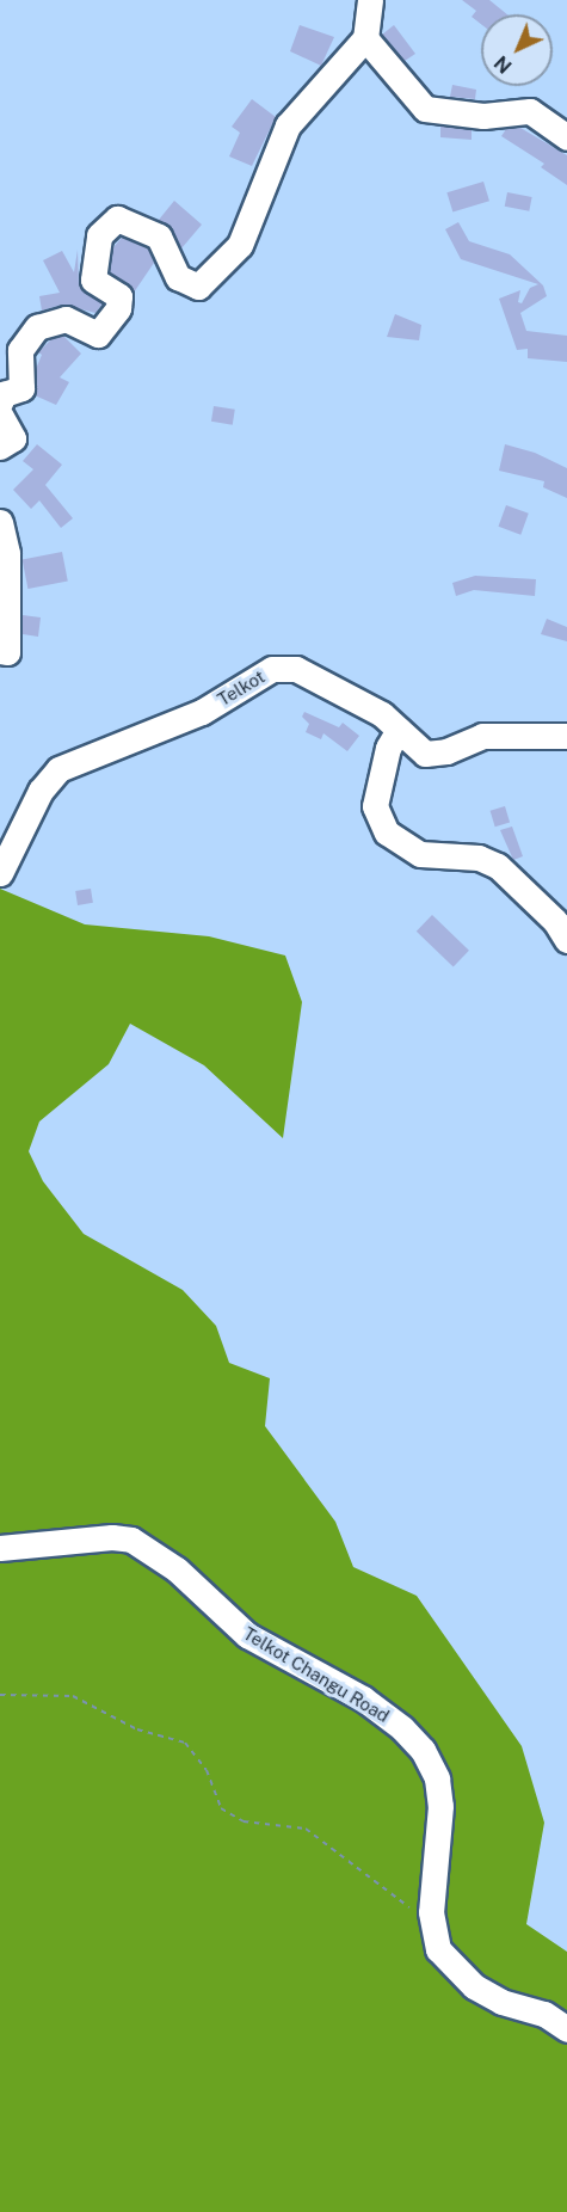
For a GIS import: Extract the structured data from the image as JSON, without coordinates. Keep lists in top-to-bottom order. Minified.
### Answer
{"streets":{"street":["Telkot","Telkot Changu Road"]},"north":"bottom left"}
